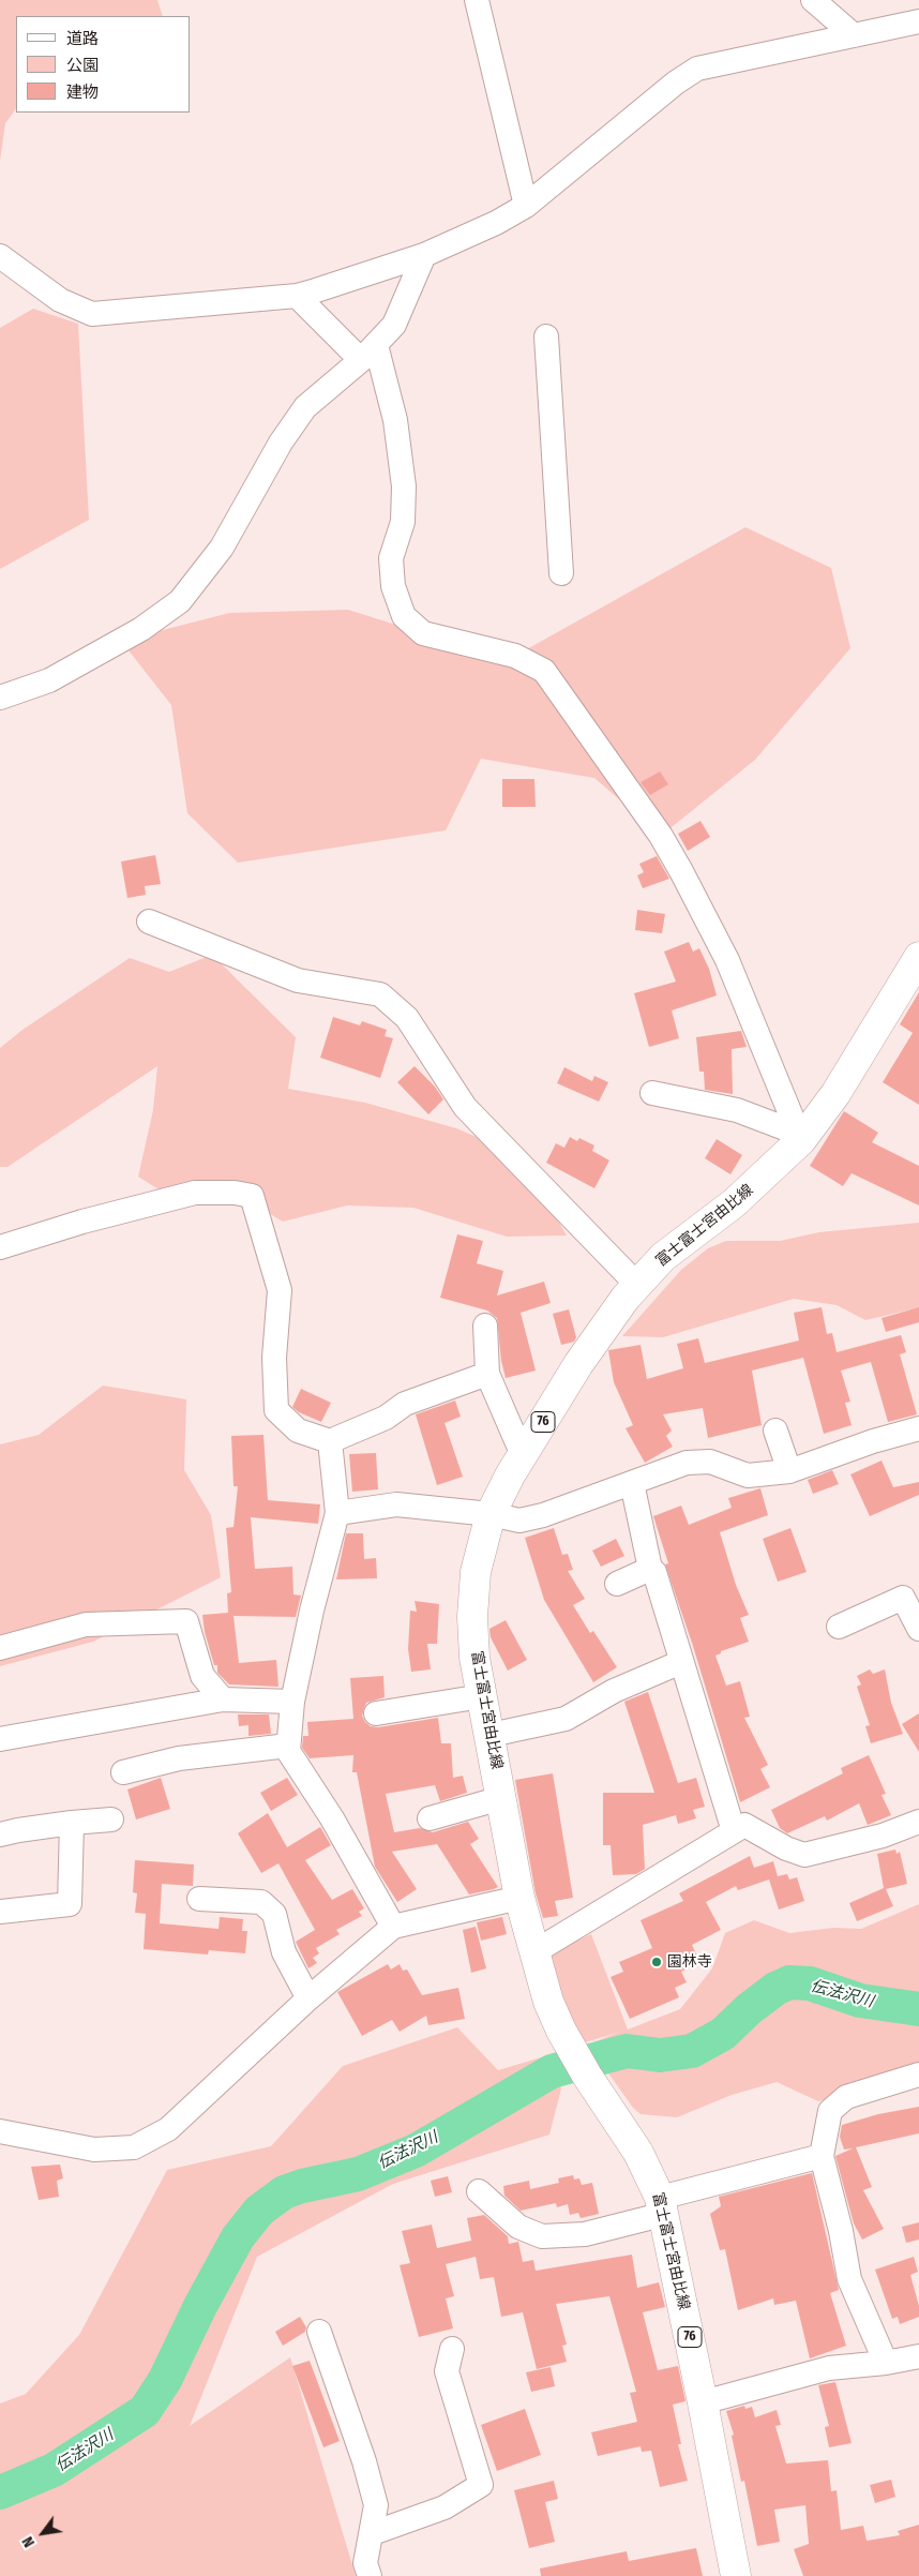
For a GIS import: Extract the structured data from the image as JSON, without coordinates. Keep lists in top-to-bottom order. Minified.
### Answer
{"streets":{"main road":["富士富士宮由比線","76"]},"water":["伝法沢川"],"places":["園林寺"],"legend":["道路","公園","建物"],"north":"bottom left"}
